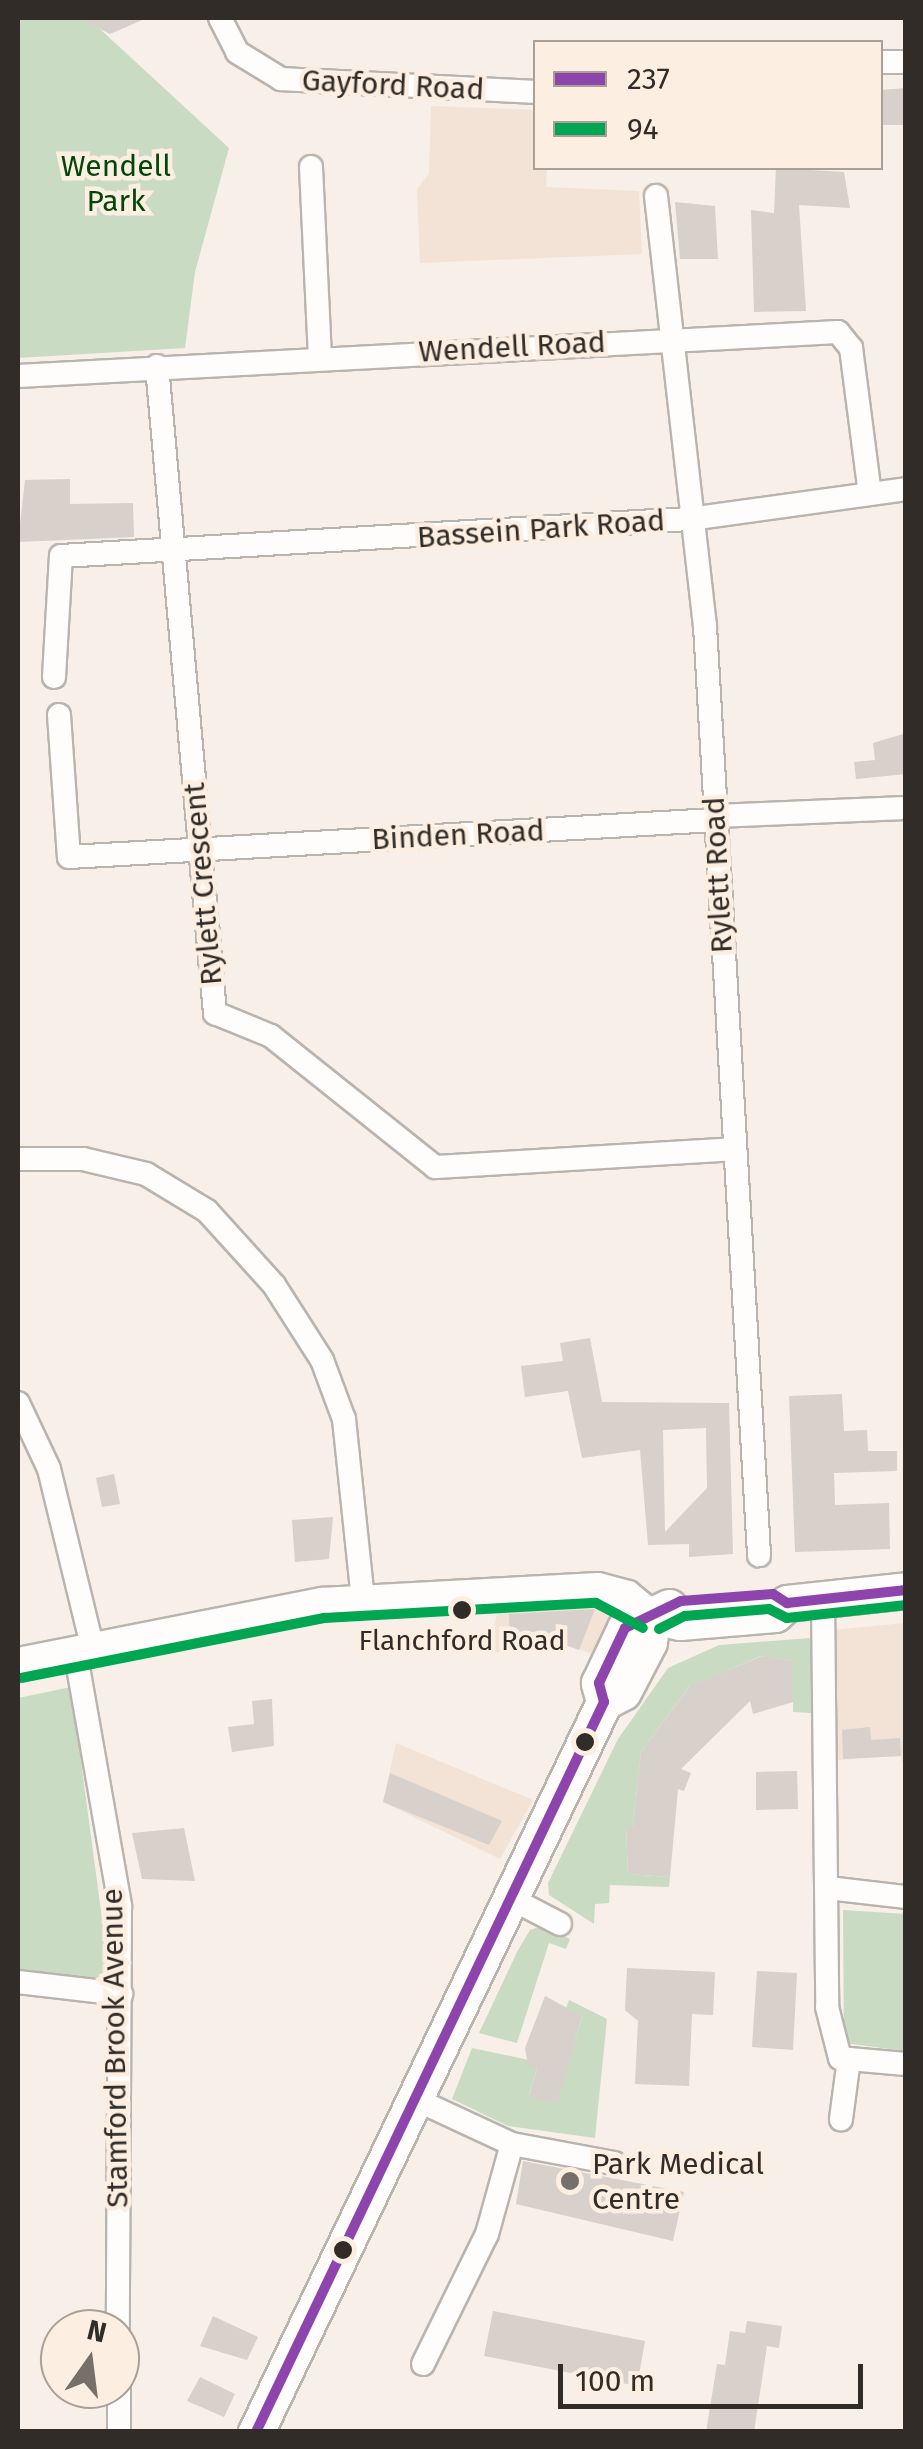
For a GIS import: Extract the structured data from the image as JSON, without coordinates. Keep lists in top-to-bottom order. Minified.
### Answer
{"streets":{"street":["Gayford Road","Wendell Road","Bassein Park Road","Binden Road","Rylett Road","Rylett Crescent","Stamford Brook Avenue"]},"crossings":[["Wendell Road","Bassein Park Road"],["Wendell Road","Rylett Road"],["Wendell Road","Rylett Crescent"],["Bassein Park Road","Rylett Road"],["Bassein Park Road","Rylett Crescent"],["Binden Road","Rylett Road"],["Binden Road","Rylett Crescent"],["Rylett Road","Rylett Crescent"]],"parks":["Wendell Park"],"places":["Flanchford Road","Park Medical Centre"],"lines":["transit line 237","transit line 94"],"legend":["237","94"],"scale_bar":"100 m","north":"top"}
